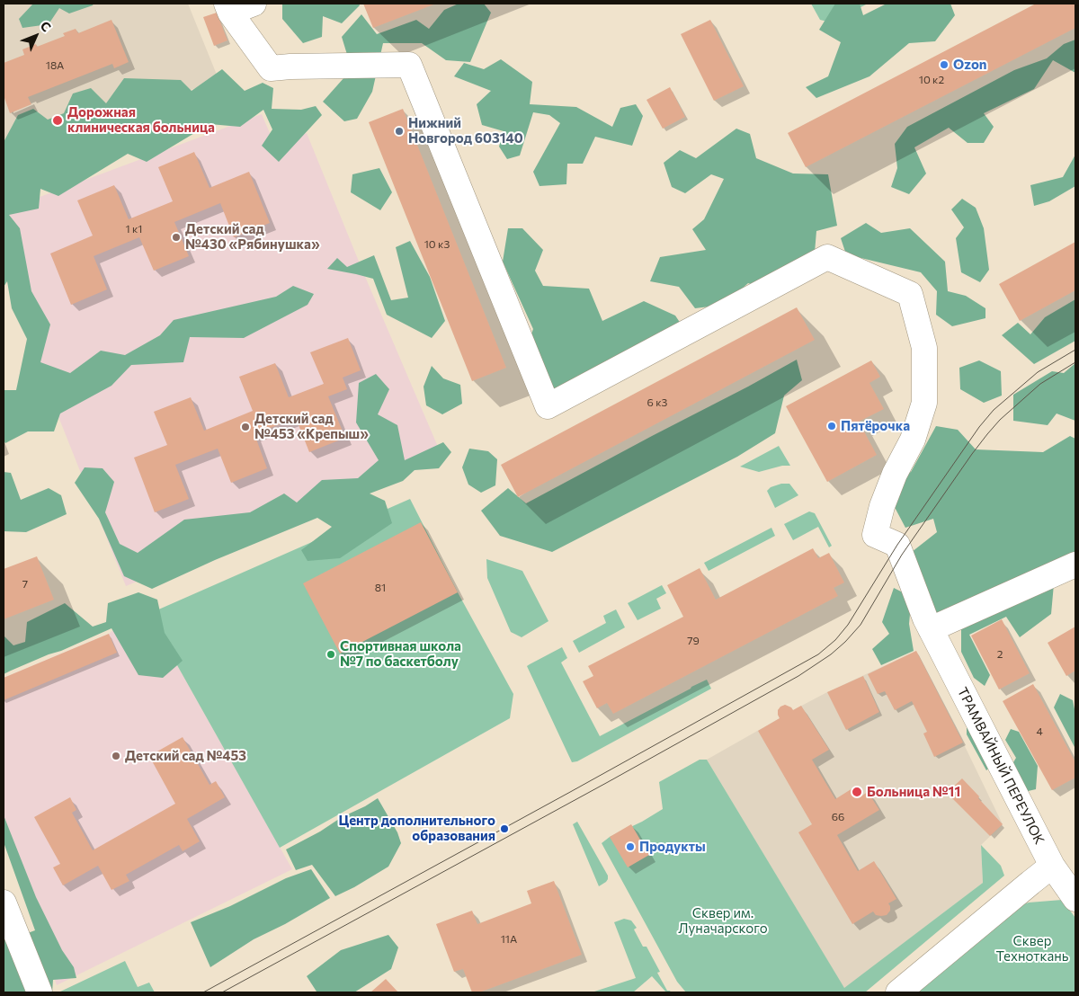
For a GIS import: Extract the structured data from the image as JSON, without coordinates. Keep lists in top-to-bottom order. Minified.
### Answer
{"streets":{"street":["ТРАМВАЙНЫЙ ПЕРЕУЛОК"]},"parks":["Сквер им. Луначарского","Сквер Техноткань"],"places":["Ozon","Дорожная клиническая больница","Нижний Новгород 603140","Детский сад №430 «Рябинушка»","Пятёрочка","Детский сад №453 «Крепыш»","Спортивная школа №7 по баскетболу","Детский сад №453","Больница №11","Центр дополнительного образования","Продукты"],"house_numbers":["18А","10 к2","1 к1","10 к3","6 к3","7","81","79","2","4","66","11А"],"north":"top right"}
